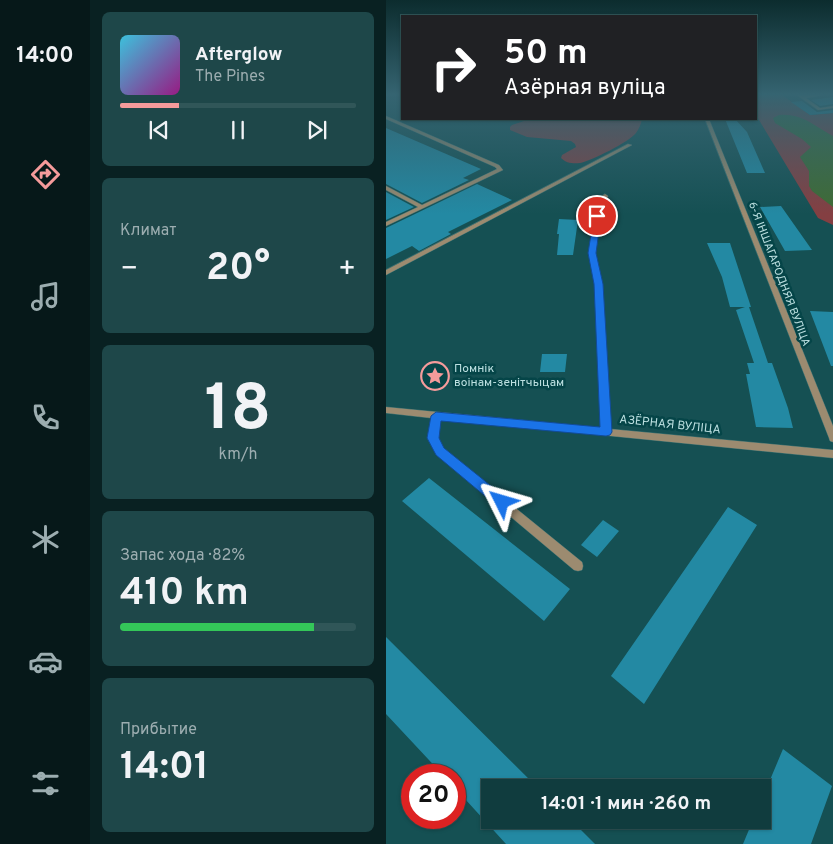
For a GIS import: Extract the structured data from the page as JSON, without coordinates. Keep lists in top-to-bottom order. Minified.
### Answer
{"streets":{"street":["6-Я ІНШАГАРОДНЯЯ ВУЛІЦА","АЗЁРНАЯ ВУЛІЦА"]},"places":{"place":["Помнік воінам-зенітчыцам"]},"page":{"tabs":"14:00","turn":["50 m","Азёрная вуліца"],"song":["Afterglow","The Pines"],"tile":["Климат",["18","km/h"],["Запас хода · 82%","410 km"],["Прибытие","14:01"]],"heat":["−","20°","+"],"limit":"20","trip":"14:01 · 1 мин · 260 m"}}
